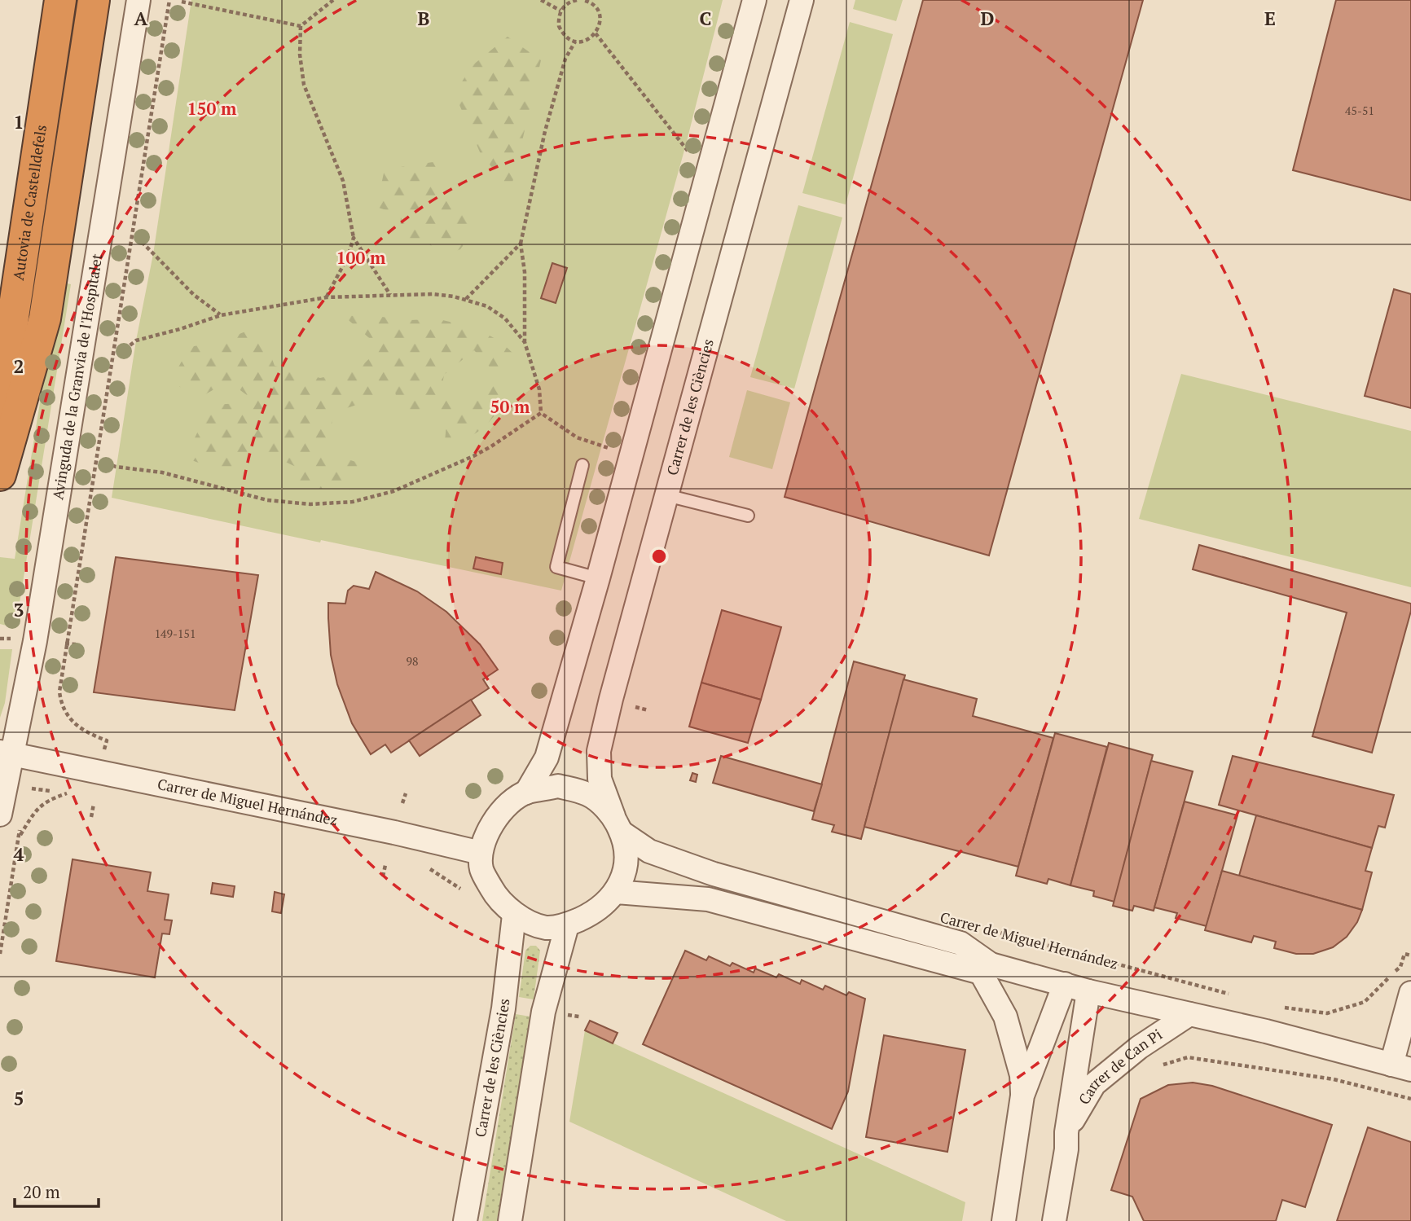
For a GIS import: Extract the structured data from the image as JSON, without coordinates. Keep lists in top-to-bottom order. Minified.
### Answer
{"streets":{"highway":["Autovia de Castelldefels"],"street":["Avinguda de la Granvia de l'Hospitalet","Carrer de les Ciències","Carrer de Miguel Hernández","Carrer de Can Pi"]},"crossings":[["Avinguda de la Granvia de l'Hospitalet","Carrer de Miguel Hernández"],["Carrer de les Ciències","Carrer de Miguel Hernández"],["Carrer de Miguel Hernández","Carrer de Can Pi"]],"house_numbers":["45-51","149-151","98"],"scale_bar":"20 m","grid":{"columns":["A","B","C","D","E"],"rows":["1","2","3","4","5"]},"rings":["150 m","100 m","50 m"]}
